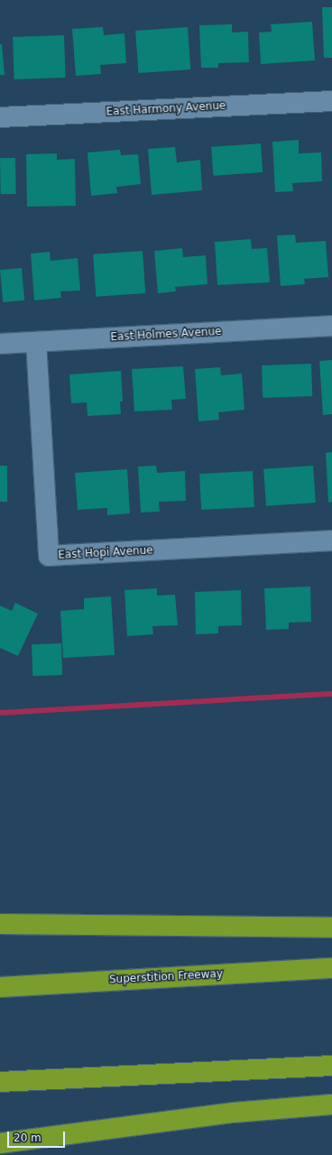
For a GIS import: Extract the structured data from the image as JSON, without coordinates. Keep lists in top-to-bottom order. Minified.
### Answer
{"streets":{"highway":["Superstition Freeway"],"street":["East Harmony Avenue","East Holmes Avenue","East Hopi Avenue"]},"crossings":[["East Holmes Avenue","East Hopi Avenue"]],"scale_bar":"20 m"}
